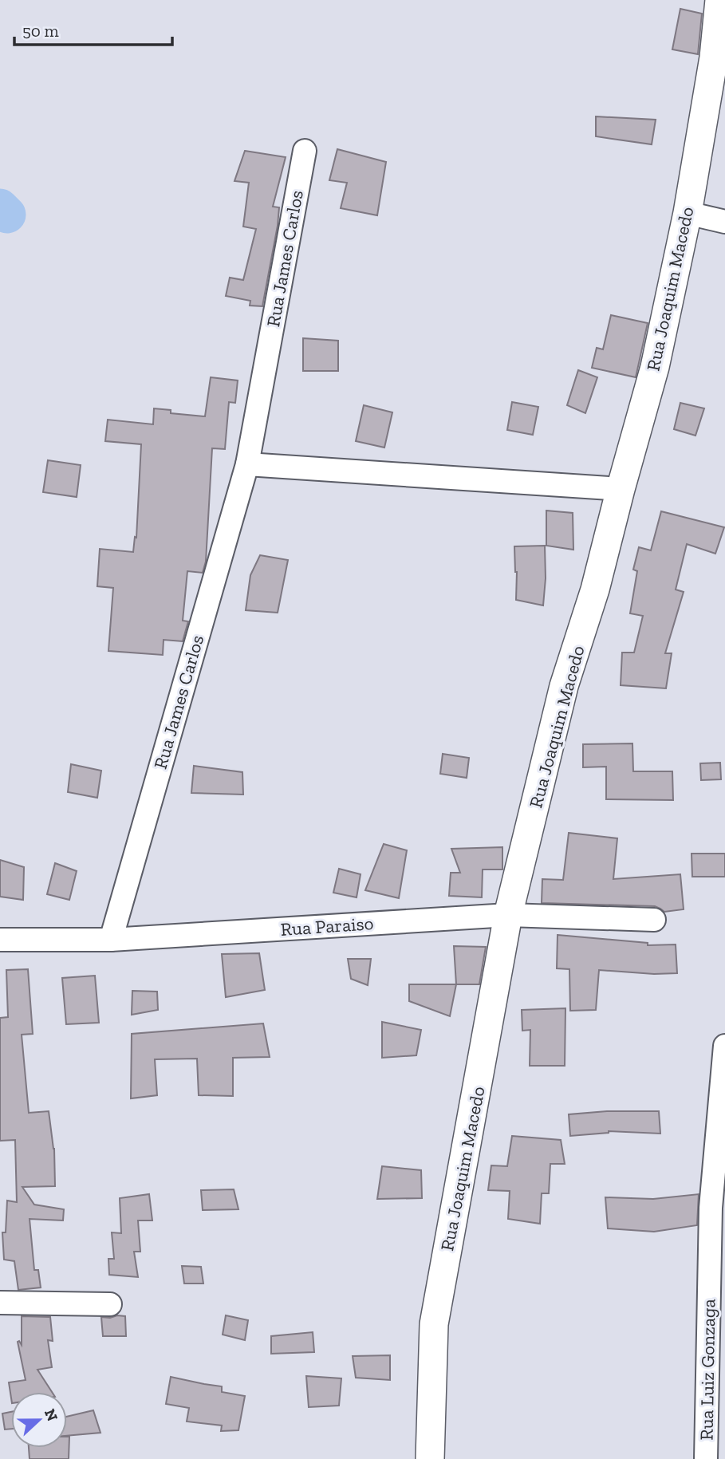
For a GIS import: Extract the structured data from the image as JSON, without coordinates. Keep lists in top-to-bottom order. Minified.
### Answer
{"streets":{"street":["Rua James Carlos","Rua Joaquim Macedo","Rua Paraiso","Rua Luiz Gonzaga"]},"crossings":[["Rua James Carlos","Rua Paraiso"],["Rua Joaquim Macedo","Rua Paraiso"]],"scale_bar":"50 m","north":"right"}
